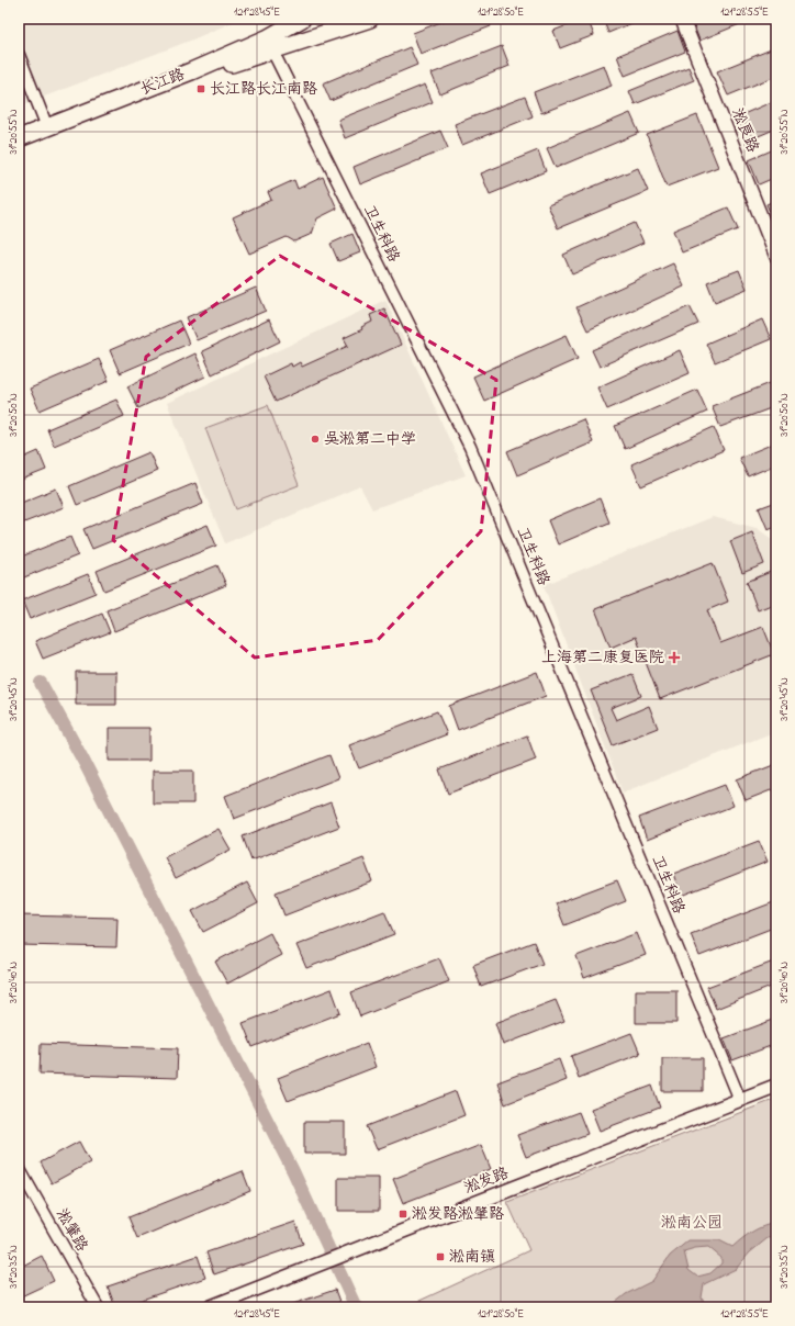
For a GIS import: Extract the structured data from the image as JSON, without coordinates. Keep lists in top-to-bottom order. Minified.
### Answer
{"streets":{"main road":["长江路"],"street":["淞良路","卫生科路","淞发路","淞肇路"]},"crossings":[["长江路","卫生科路"],["卫生科路","淞发路"]],"parks":["淞南公园"],"places":{"transit":["长江路长江南路","淞发路淞肇路","淞南镇"],"other":["吴淞第二中学"],"health":["上海第二康复医院"]},"coordinates":["121°28'45\"E","121°28'50\"E","121°28'55\"E","31°20'55\"N","31°20'50\"N","31°20'45\"N","31°20'40\"N","31°20'35\"N"]}
